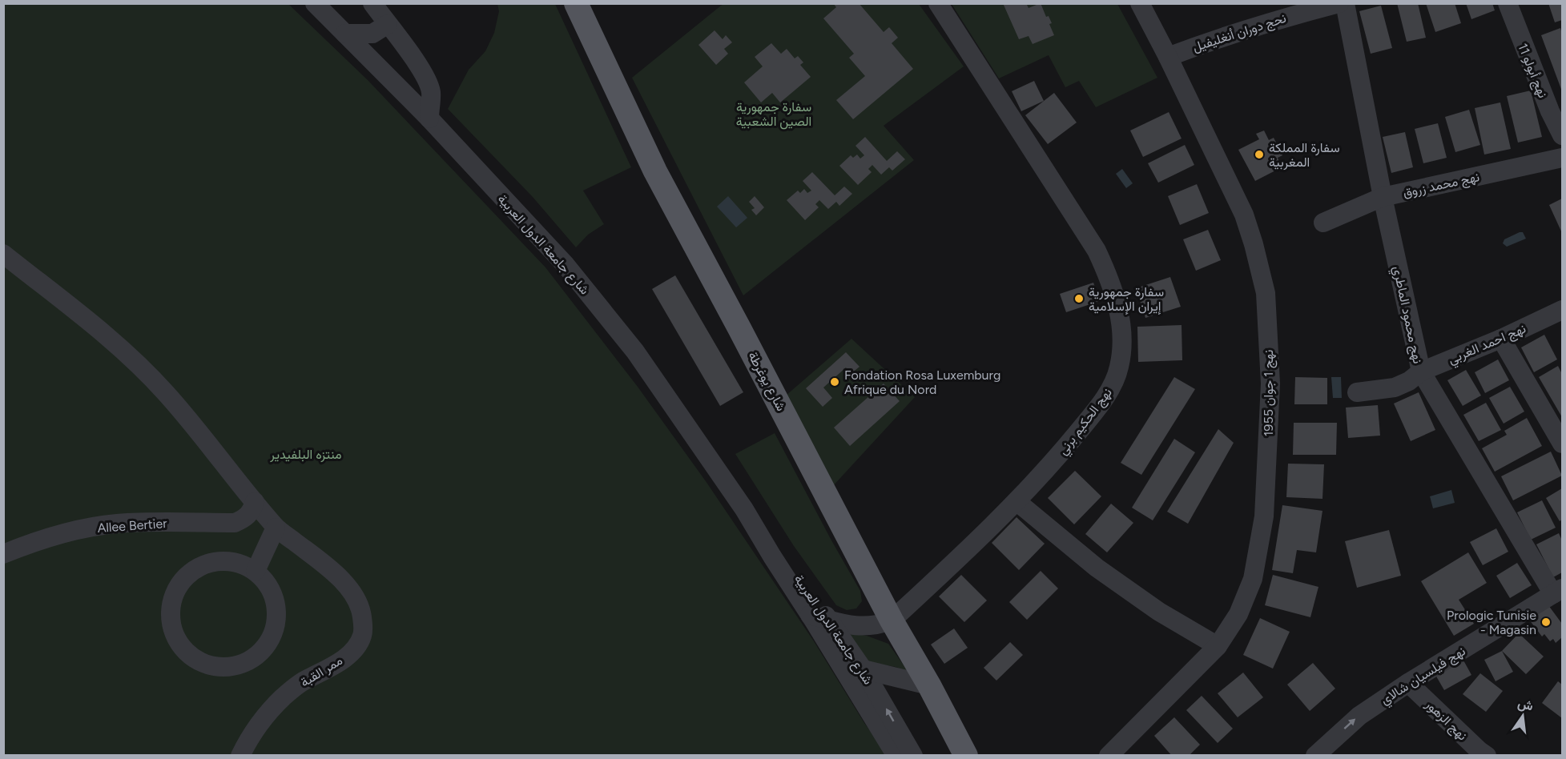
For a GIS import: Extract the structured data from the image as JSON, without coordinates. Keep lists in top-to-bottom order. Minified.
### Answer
{"streets":{"main road":["شارع يوغرطة"],"street":["نحج دوران أنغليفيل","نهج أبولو 11","نهج محمد زروق","شارع جامعة الدول العربية","نهج محمود الماطري","نهج احمد الغربي","نهج 1 جوان 1955","نهج الحكيم برني","Allee Bertier","ممر القبة","نهج فيلسيان شالاي","نهج الزهور"]},"crossings":[["نحج دوران أنغليفيل","نهج 1 جوان 1955"],["نهج محمد زروق","نهج محمود الماطري"],["نهج محمود الماطري","نهج احمد الغربي"],["نهج محمود الماطري","نهج فيلسيان شالاي"],["شارع يوغرطة","نهج الحكيم برني"],["Allee Bertier","ممر القبة"],["نهج فيلسيان شالاي","نهج الزهور"]],"one_way":["نهج فيلسيان شالاي"],"parks":["سفارة جمهورية الصين الشعبية","منتزه البلفيدير"],"places":["سفارة المملكة المغربية","سفارة جمهورية إيران الإسلامية","Fondation Rosa Luxemburg Afrique du Nord","Prologic Tunisie - Magasin"],"north":"top"}
